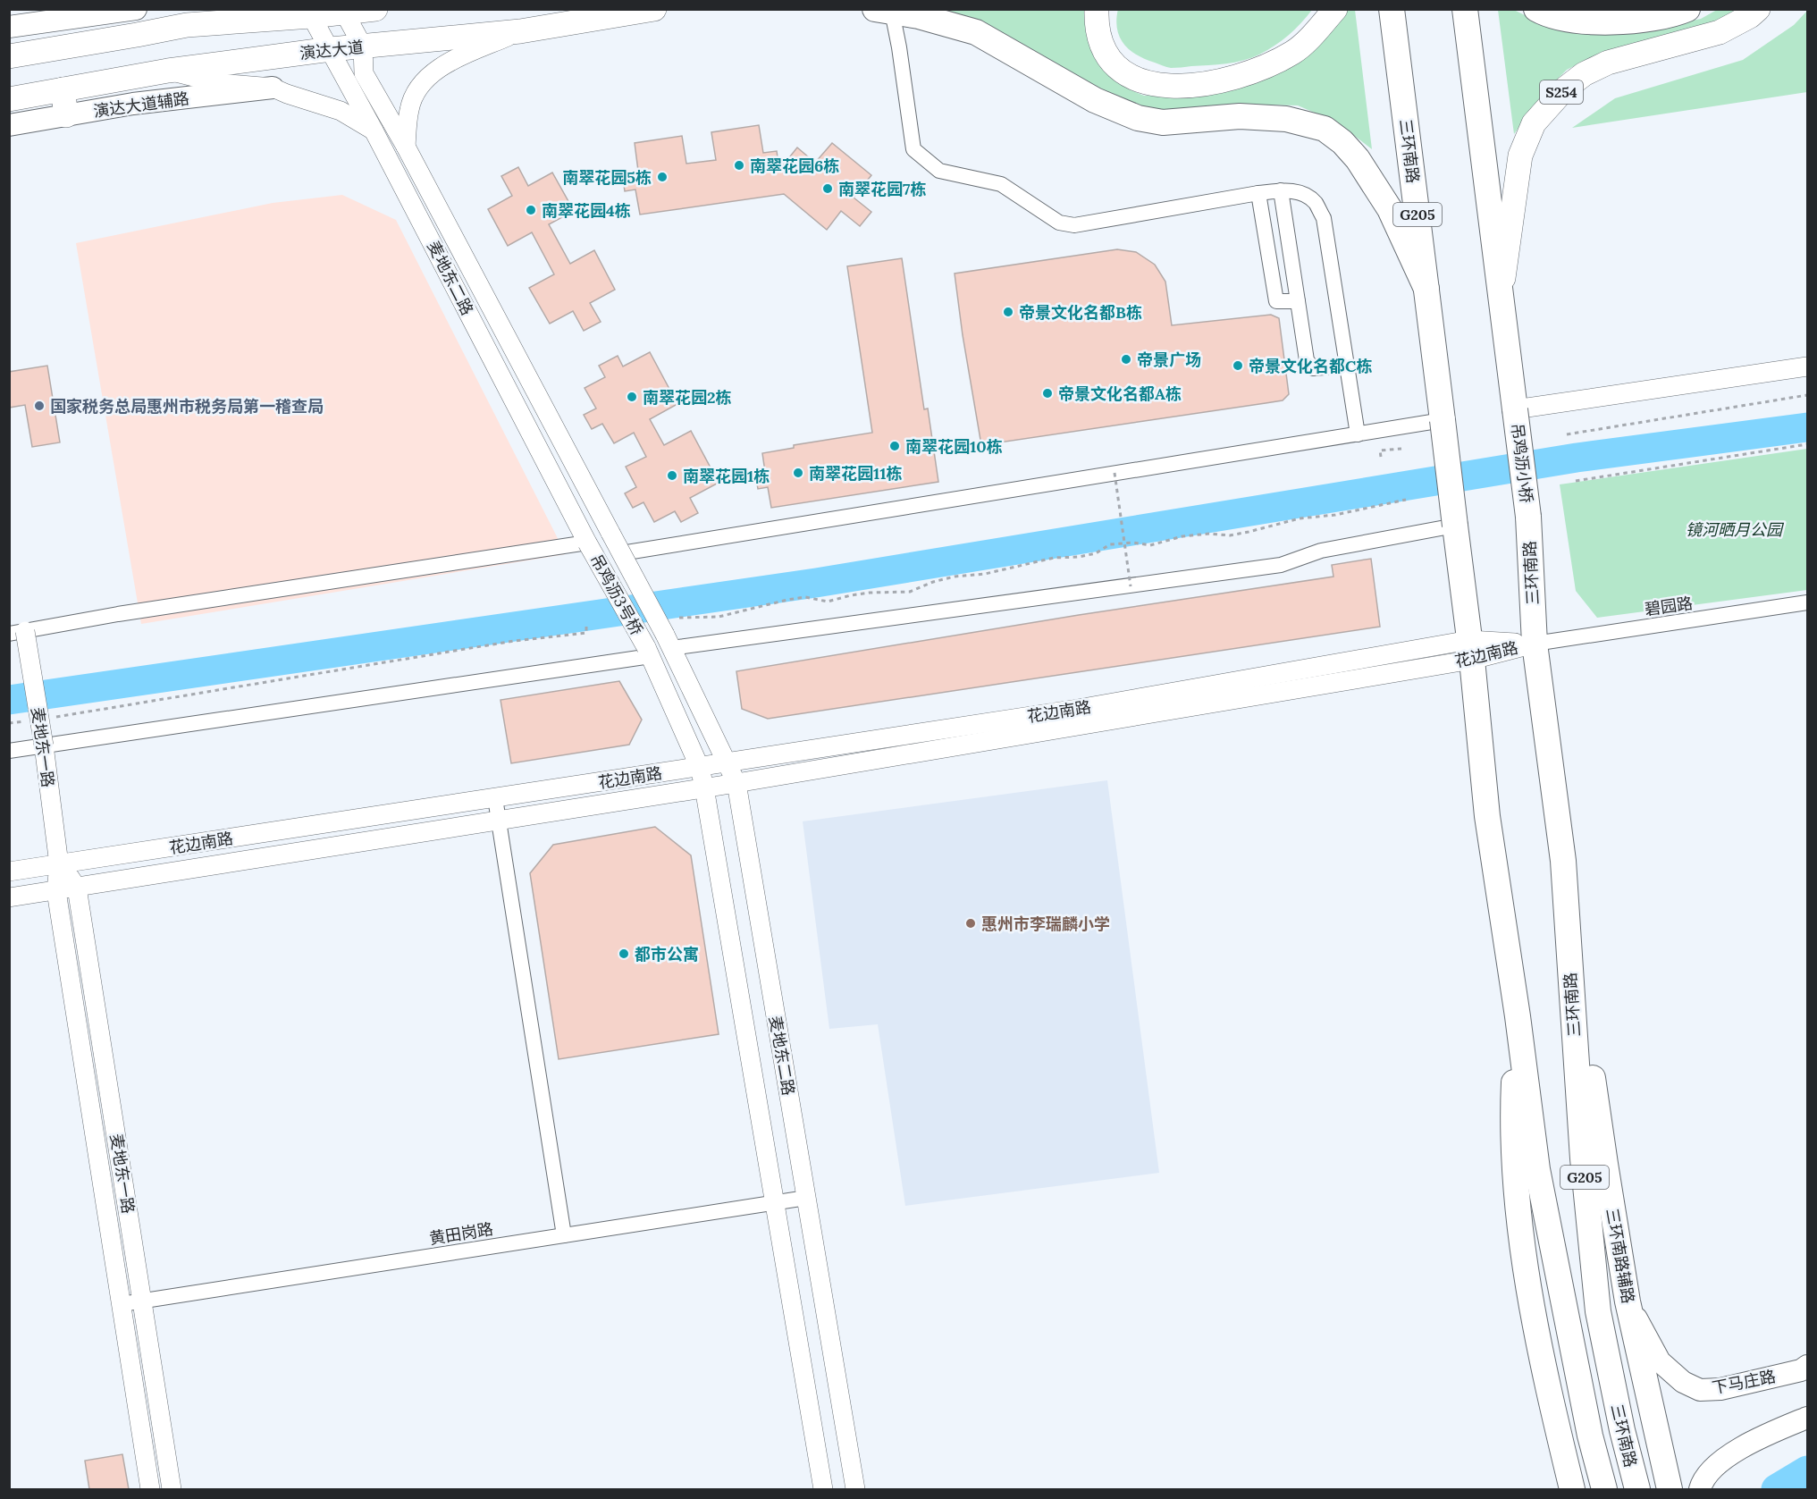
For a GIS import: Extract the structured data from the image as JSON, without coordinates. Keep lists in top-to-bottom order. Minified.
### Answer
{"streets":{"highway":["三环南路","G205","吊鸡沥小桥","三环南路辅路"],"main road":["演达大道","S254","演达大道辅路","下马庄路"],"street":["麦地东二路","吊鸡沥3号桥","碧园路","花边南路","麦地东一路","黄田岗路"]},"crossings":[["演达大道","麦地东二路"],["S254","G205"],["三环南路","G205"],["三环南路","吊鸡沥小桥"],["三环南路","碧园路"],["三环南路","花边南路"],["三环南路","三环南路辅路"],["G205","吊鸡沥小桥"],["麦地东二路","吊鸡沥3号桥"],["麦地东二路","花边南路"],["麦地东二路","黄田岗路"],["碧园路","花边南路"],["花边南路","麦地东一路"],["麦地东一路","黄田岗路"],["三环南路辅路","下马庄路"]],"parks":["镜河晒月公园"],"places":["南翠花园6栋","南翠花园5栋","南翠花园7栋","南翠花园4栋","帝景文化名都B栋","帝景广场","帝景文化名都C栋","帝景文化名都A栋","南翠花园2栋","国家税务总局惠州市税务局第一稽查局","南翠花园10栋","南翠花园11栋","南翠花园1栋","惠州市李瑞麟小学","都市公寓"]}
